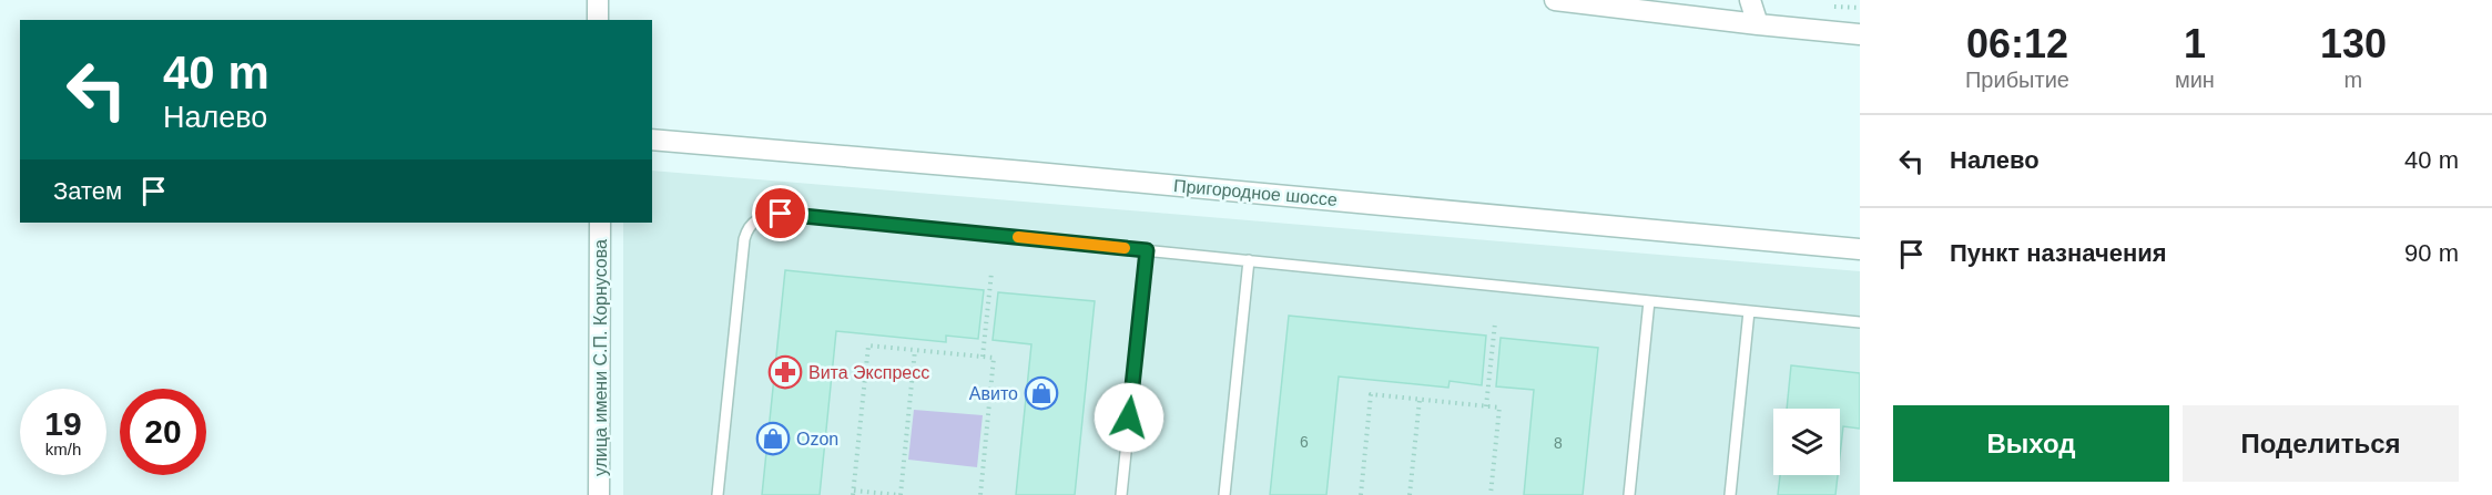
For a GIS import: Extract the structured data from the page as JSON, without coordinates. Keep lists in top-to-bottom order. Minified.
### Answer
{"streets":{"street":["Пригородное шоссе","улица имени С.П. Корнусова"]},"places":{"pharmacy":["Вита Экспресс"],"shop":["Авито","Ozon"]},"house_numbers":["6","8"],"page":{"eta":["06:12","Прибытие","1","мин","130","m"],"turn":["40 m","Налево"],"list":[{"name":"Налево","value":"40 m"},{"name":"Пункт назначения","value":"90 m"}],"then":"Затем","speed":"19 km/h","limit":"20","buttons":["Выход","Поделиться"]}}
